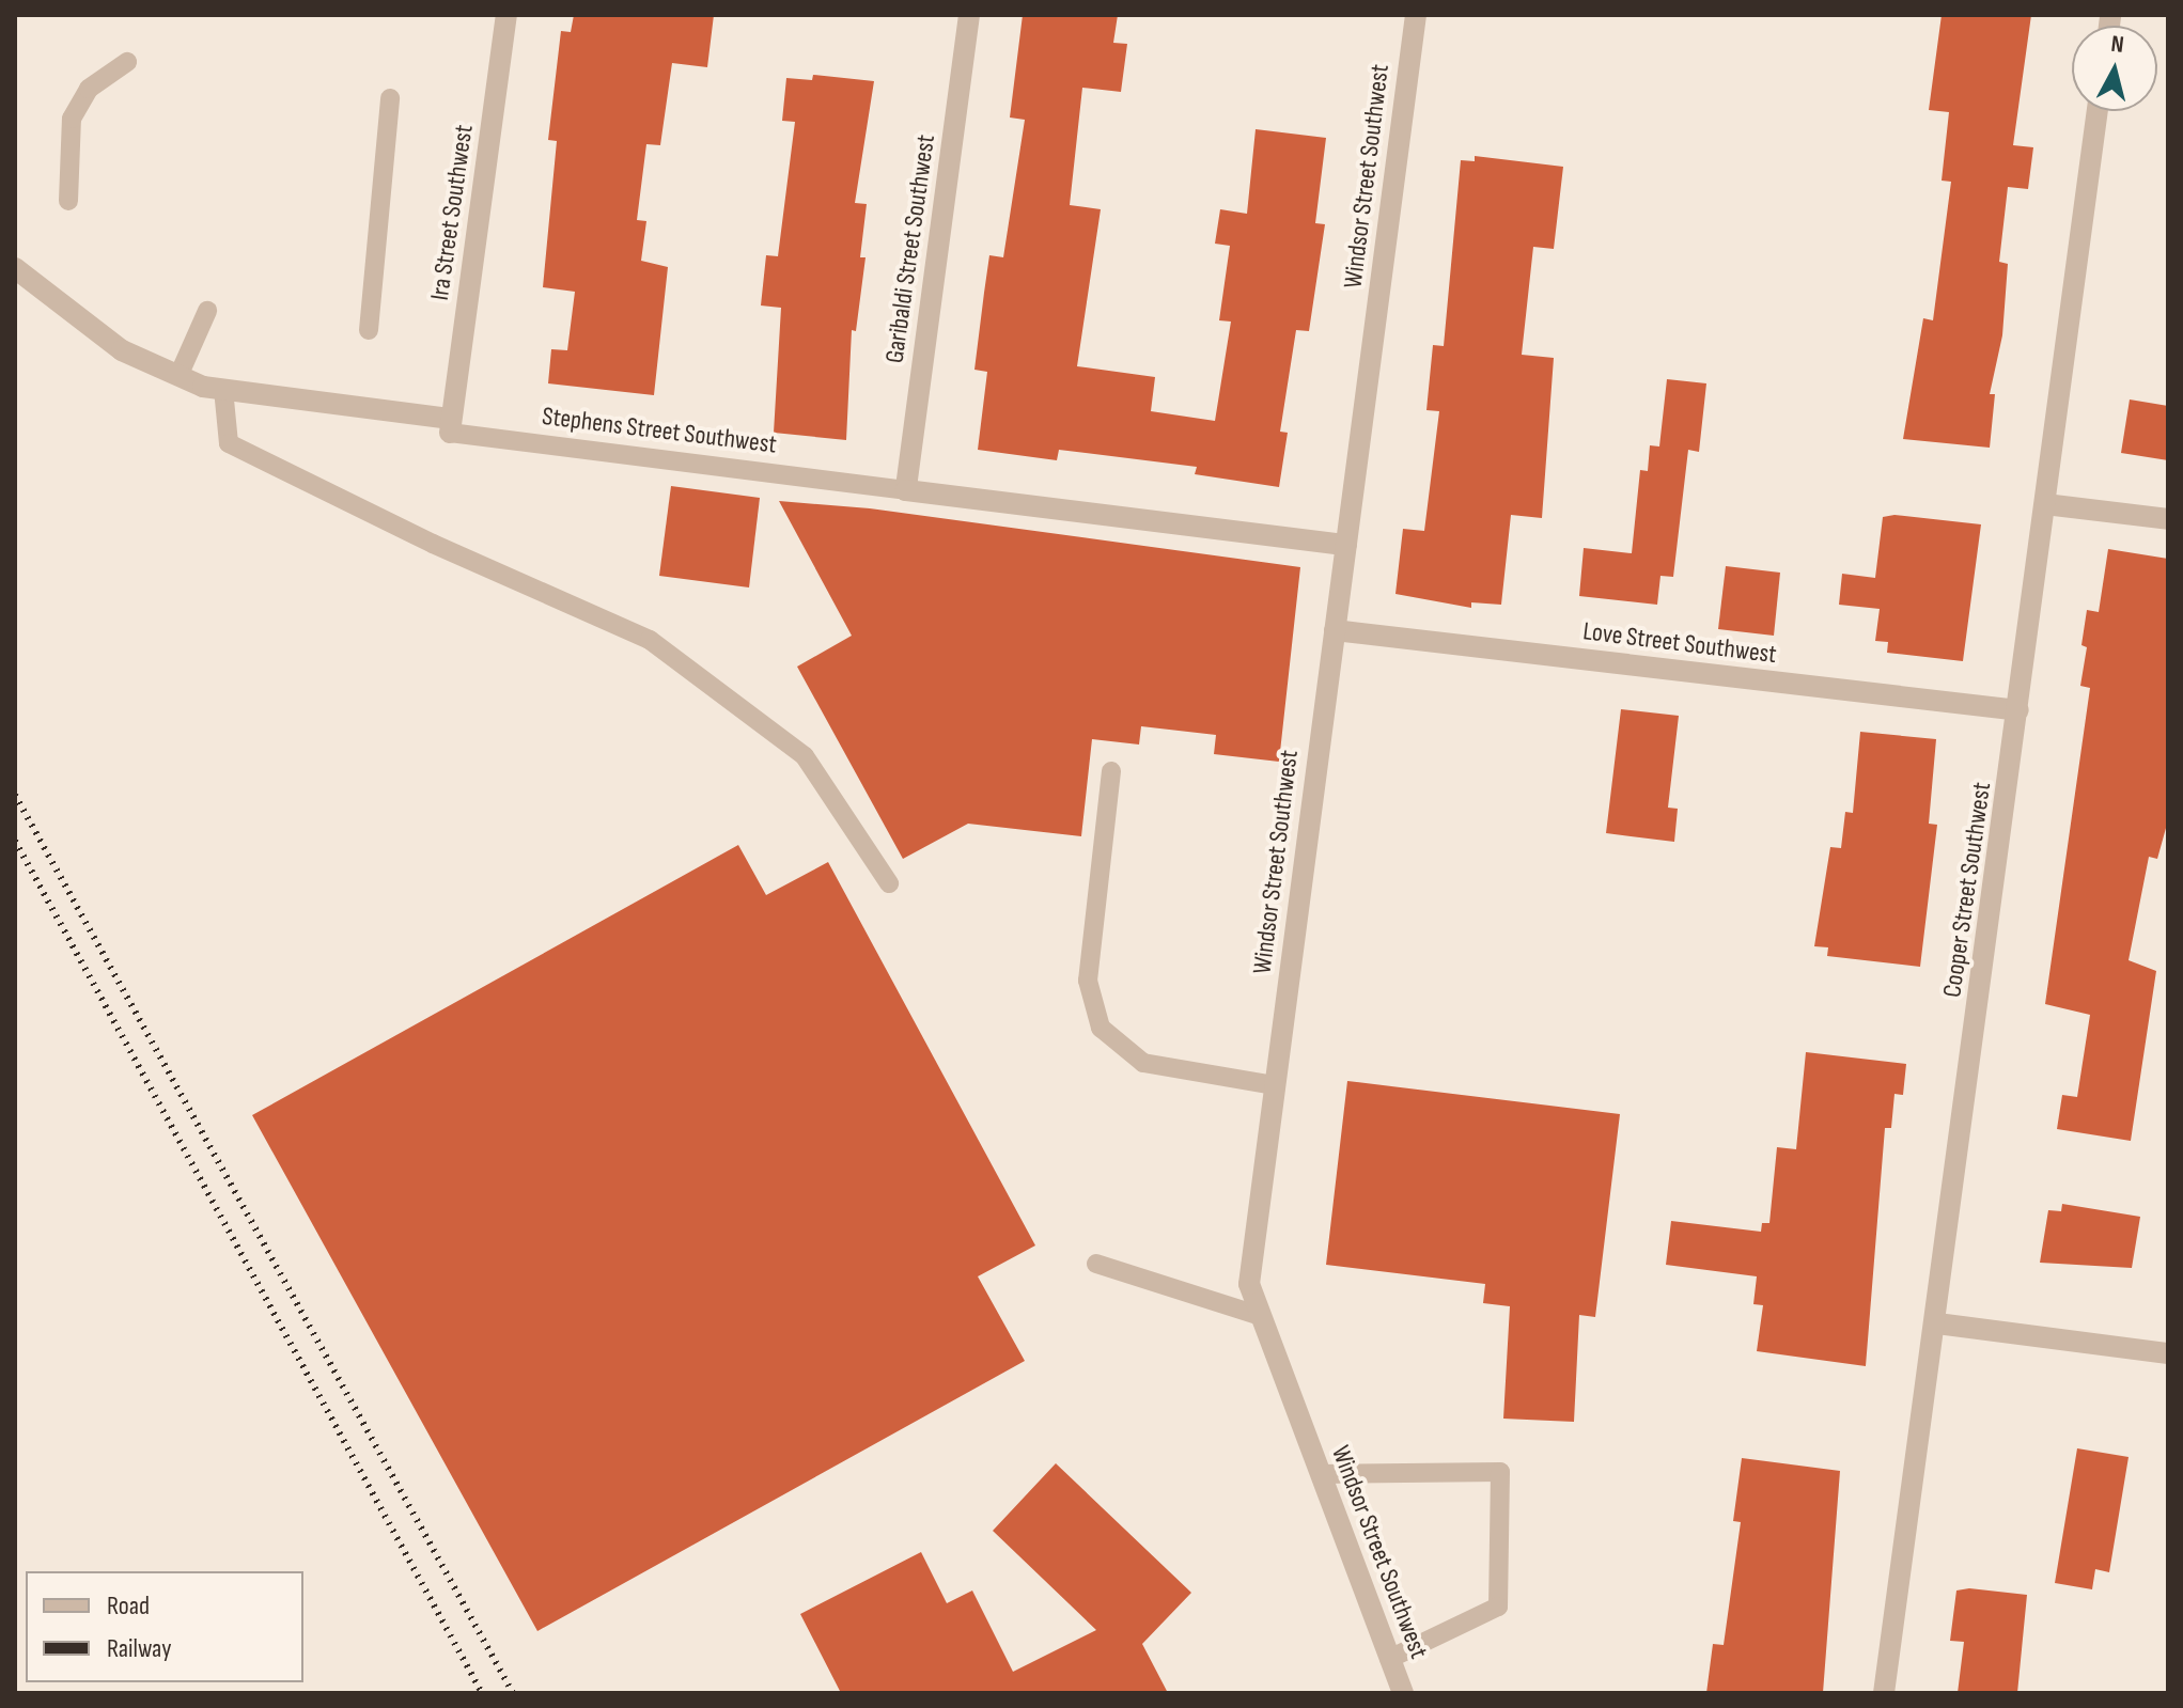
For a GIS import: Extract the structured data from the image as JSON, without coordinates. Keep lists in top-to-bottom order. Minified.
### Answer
{"streets":{"street":["Windsor Street Southwest","Ira Street Southwest","Garibaldi Street Southwest","Stephens Street Southwest","Love Street Southwest","Cooper Street Southwest"]},"crossings":[["Windsor Street Southwest","Stephens Street Southwest"],["Windsor Street Southwest","Love Street Southwest"],["Ira Street Southwest","Stephens Street Southwest"],["Garibaldi Street Southwest","Stephens Street Southwest"],["Love Street Southwest","Cooper Street Southwest"]],"legend":["Road","Railway"],"north":"top"}
